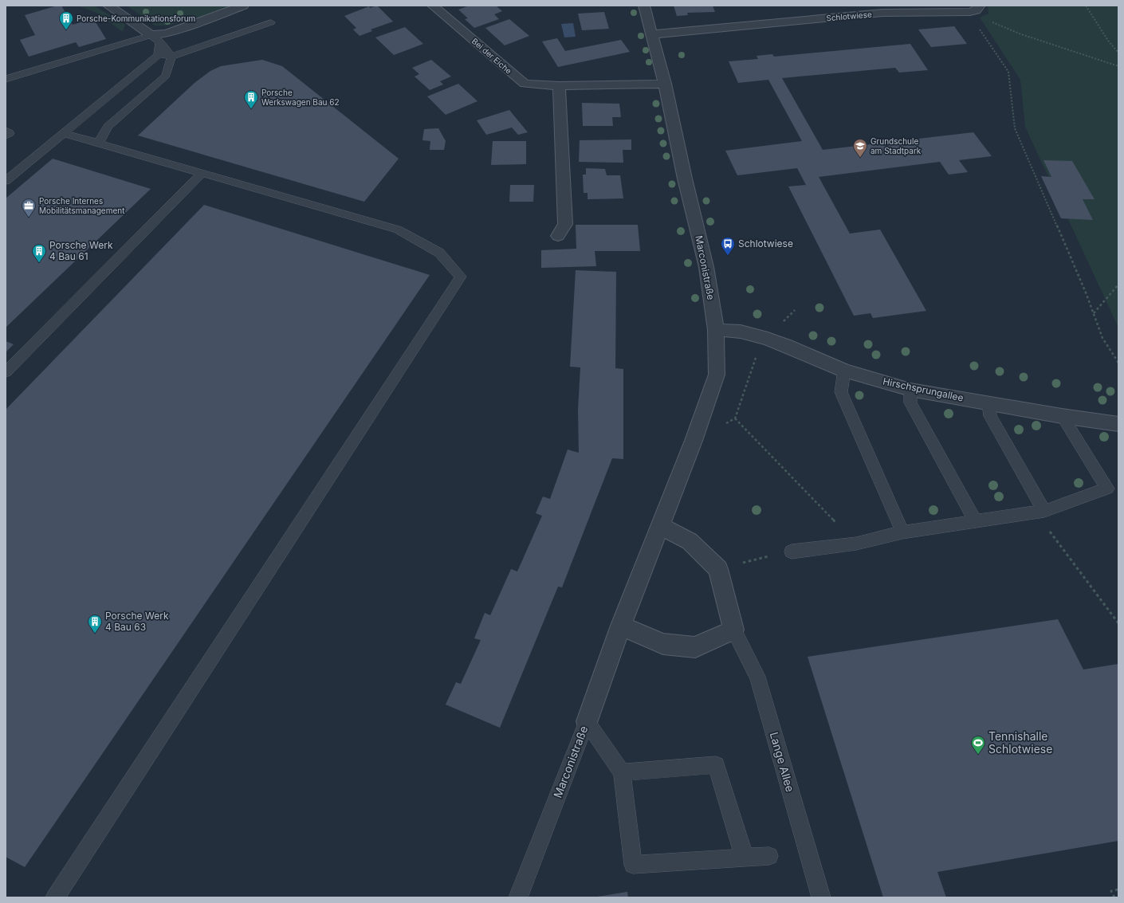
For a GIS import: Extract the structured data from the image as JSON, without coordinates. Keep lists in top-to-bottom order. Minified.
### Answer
{"streets":{"street":["Schlotwiese","Bei der Eiche","Marconistraße","Hirschsprungallee"],"lane":["Lange Allee"]},"crossings":[["Schlotwiese","Marconistraße"],["Bei der Eiche","Marconistraße"],["Marconistraße","Hirschsprungallee"]],"places":{"building":["Porsche-Kommunikationsforum","Porsche Werkswagen Bau 62","Porsche Werk 4 Bau 61","Porsche Werk 4 Bau 63"],"school or university":["Grundschule am Stadtpark"],"office":["Porsche Internes Mobilitätsmanagement"],"bus stop":["Schlotwiese"],"sports":["Tennishalle Schlotwiese"]}}
